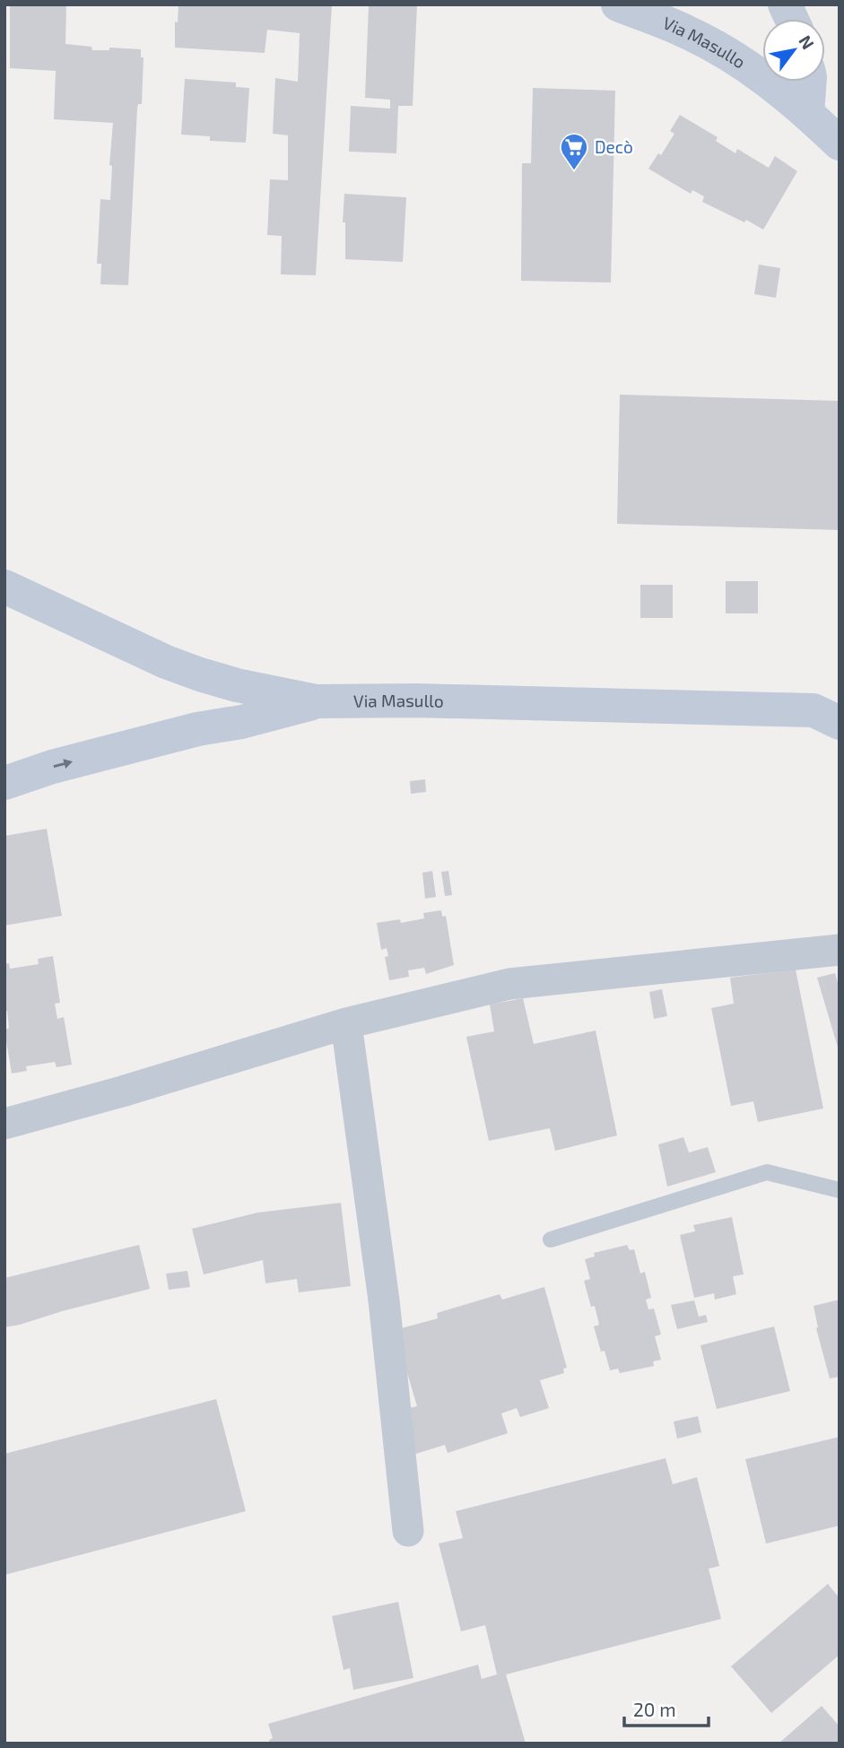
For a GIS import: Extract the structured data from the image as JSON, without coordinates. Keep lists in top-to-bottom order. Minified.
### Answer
{"streets":{"main road":["Via Masullo"]},"places":{"supermarket":["Decò"]},"scale_bar":"20 m","north":"top right"}
